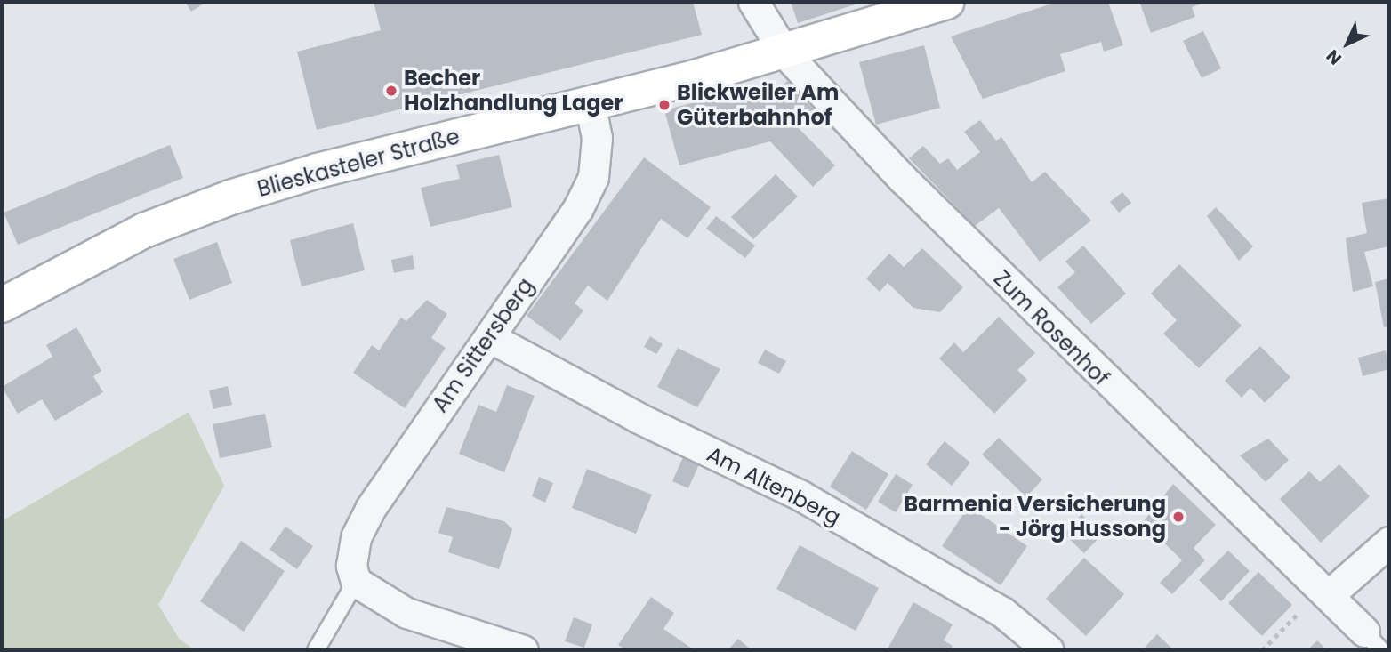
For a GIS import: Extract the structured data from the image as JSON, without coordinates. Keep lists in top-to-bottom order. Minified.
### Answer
{"streets":{"street":["Blieskasteler Straße","Zum Rosenhof","Am Sittersberg","Am Altenberg"]},"crossings":[["Blieskasteler Straße","Zum Rosenhof"],["Blieskasteler Straße","Am Sittersberg"],["Am Sittersberg","Am Altenberg"]],"places":["Becher Holzhandlung Lager","Blickweiler Am Güterbahnhof","Barmenia Versicherung - Jörg Hussong"],"north":"bottom left"}
